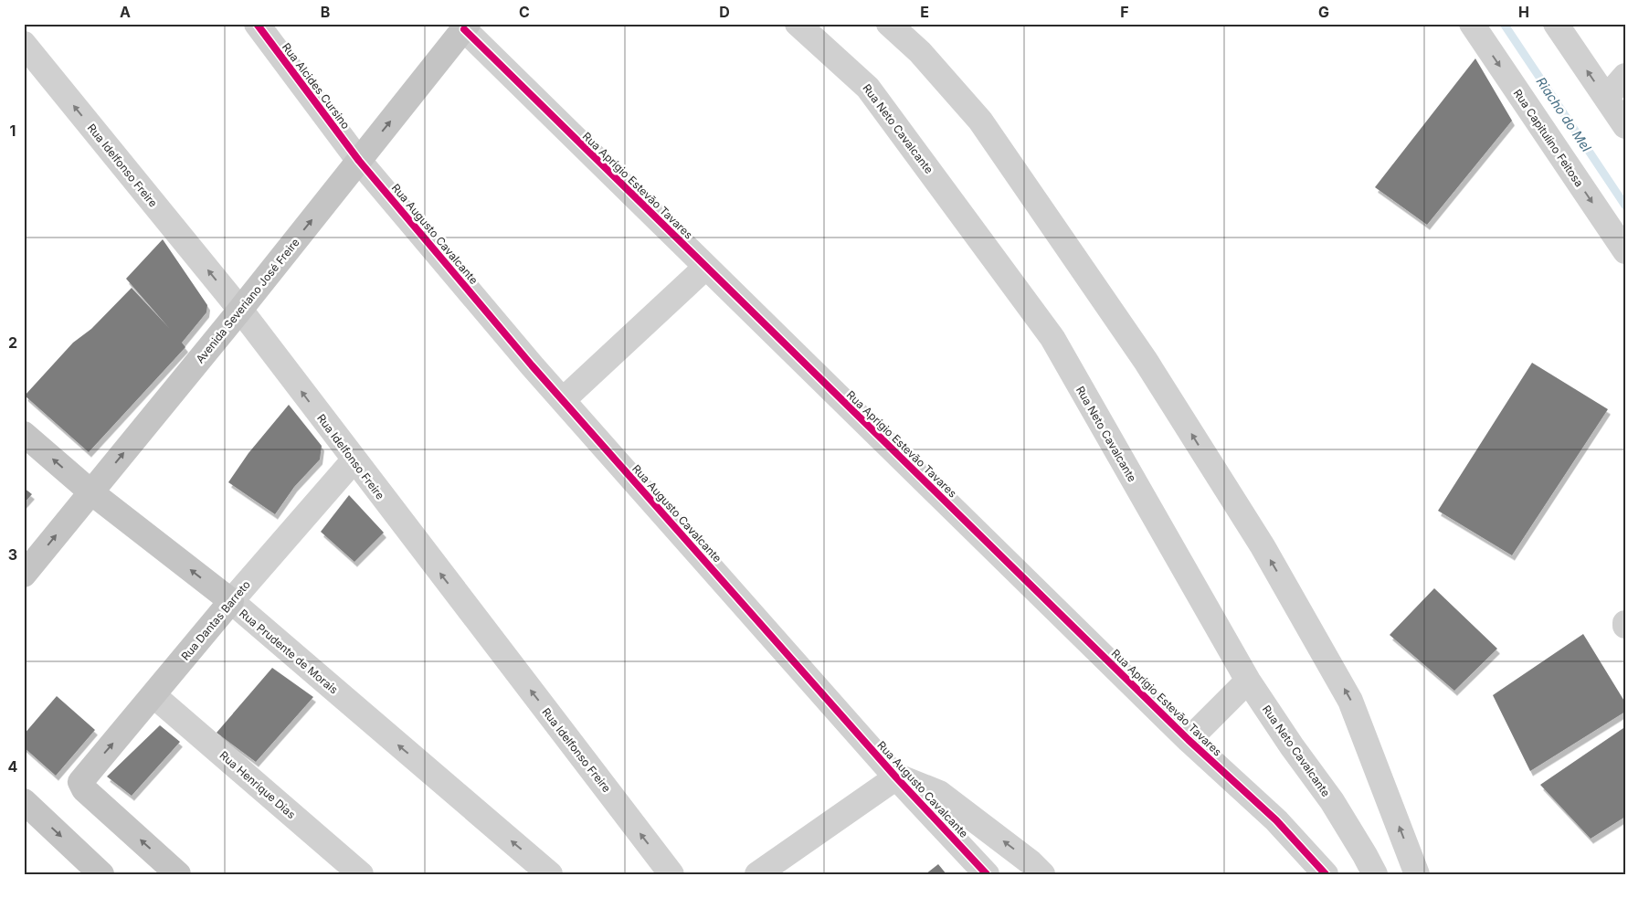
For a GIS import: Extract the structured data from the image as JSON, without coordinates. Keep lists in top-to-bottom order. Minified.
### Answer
{"streets":{"main road":["Avenida Severiano José Freire","Rua Dantas Barreto","Rua Prudente de Morais"],"street":["Rua Alcides Cursino","Rua Neto Cavalcante","Rua Capitulino Feitosa","Rua Idelfonso Freire","Rua Aprígio Estevão Tavares","Rua Augusto Cavalcante","Rua Henrique Dias"]},"crossings":[["Rua Alcides Cursino","Rua Augusto Cavalcante"],["Rua Alcides Cursino","Avenida Severiano José Freire"],["Rua Idelfonso Freire","Avenida Severiano José Freire"],["Rua Idelfonso Freire","Rua Dantas Barreto"],["Rua Aprígio Estevão Tavares","Avenida Severiano José Freire"],["Rua Augusto Cavalcante","Avenida Severiano José Freire"],["Avenida Severiano José Freire","Rua Prudente de Morais"],["Rua Dantas Barreto","Rua Prudente de Morais"],["Rua Dantas Barreto","Rua Henrique Dias"]],"one_way":["Rua Idelfonso Freire","Avenida Severiano José Freire","Rua Prudente de Morais"],"water":["Riacho do Mel"],"grid":{"columns":["A","B","C","D","E","F","G","H"],"rows":["1","2","3","4"]}}
